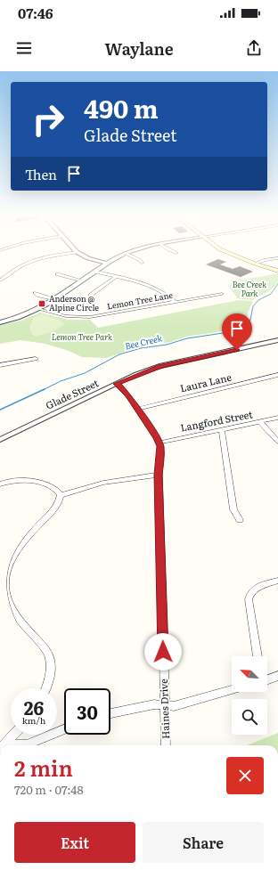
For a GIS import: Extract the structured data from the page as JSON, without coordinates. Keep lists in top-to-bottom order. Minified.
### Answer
{"streets":{"street":["Lemon Tree Lane","Laura Lane","Glade Street","Langford Street","Haines Drive"]},"crossings":[["Langford Street","Haines Drive"]],"water":["Bee Creek"],"parks":["Bee Creek Park","Lemon Tree Park"],"places":{"transit":["Anderson @ Alpine Circle"]},"north":"top left","page":{"status":"07:46","header":"Waylane","turn":["490 m","Glade Street"],"then":"Then","speed":"26 km/h","limit":"30","heading":["2 min","720 m · 07:48"],"buttons":["Exit","Share"]}}
